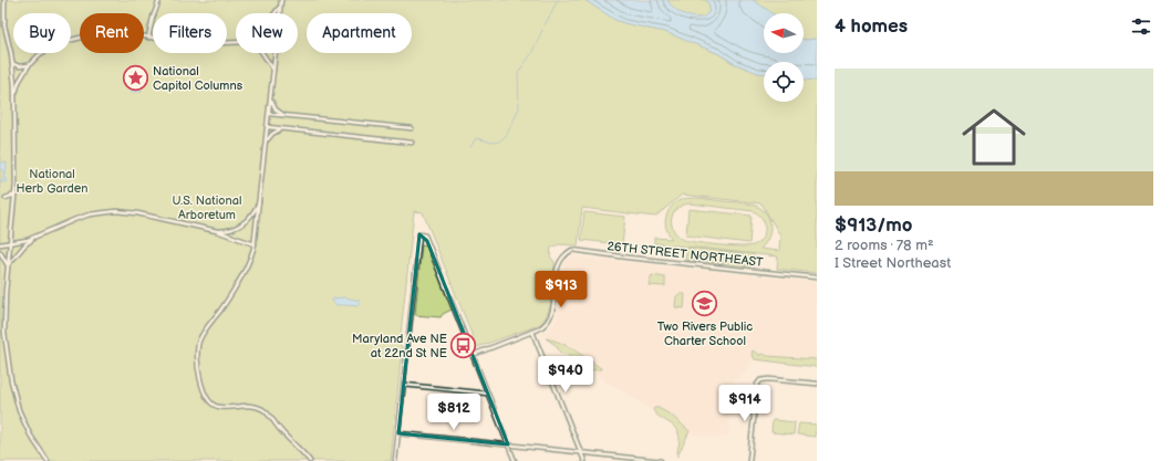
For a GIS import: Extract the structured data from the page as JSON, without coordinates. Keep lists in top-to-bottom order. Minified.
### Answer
{"streets":{"street":["26TH STREET NORTHEAST"]},"parks":["National Herb Garden","U.S. National Arboretum"],"places":{"place":["National Capitol Columns"],"school or university":["Two Rivers Public Charter School"],"bus stop":["Maryland Ave NE at 22nd St NE"]},"north":"left","page":{"heading":"4 homes","chip":["Buy","Rent","Filters","New","Apartment"],"list":[{"name":"$913/mo","note":"2 rooms · 78 m² · I Street Northeast"}],"price":["$913","$940","$914","$812"]}}
